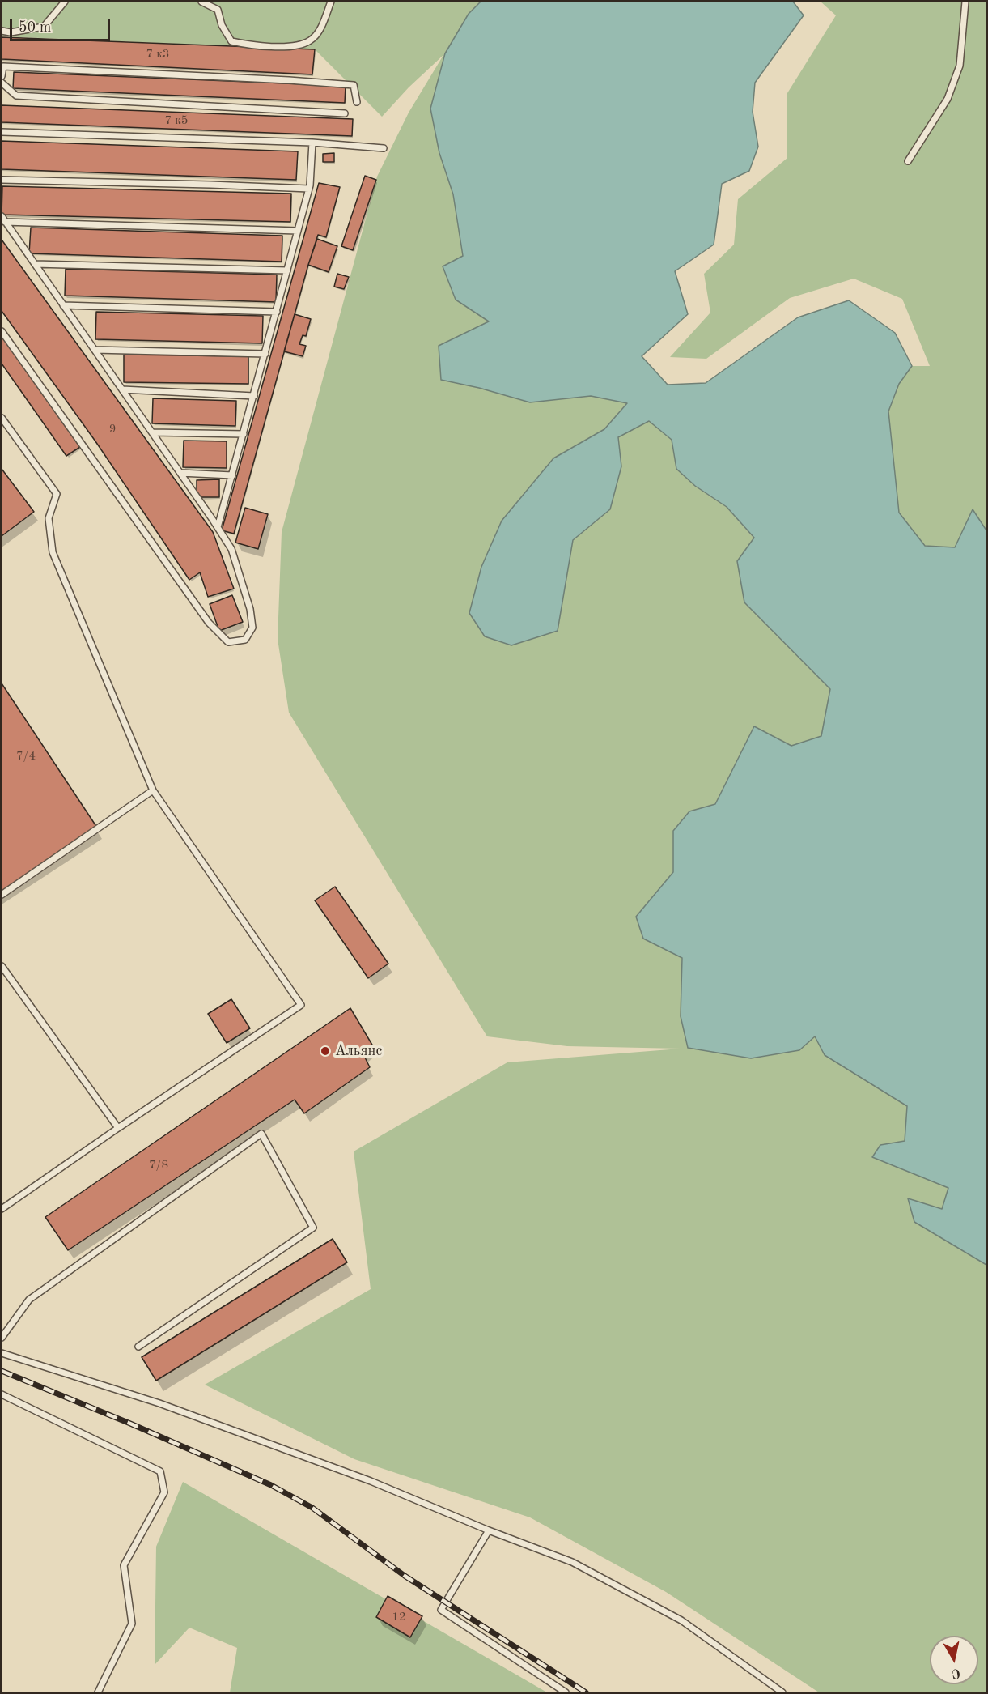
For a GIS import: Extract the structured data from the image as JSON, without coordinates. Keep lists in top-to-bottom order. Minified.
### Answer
{"places":["Альянс"],"house_numbers":["7 к3","7 к5","9","7/4","7/8","12"],"scale_bar":"50 m","north":"bottom"}
